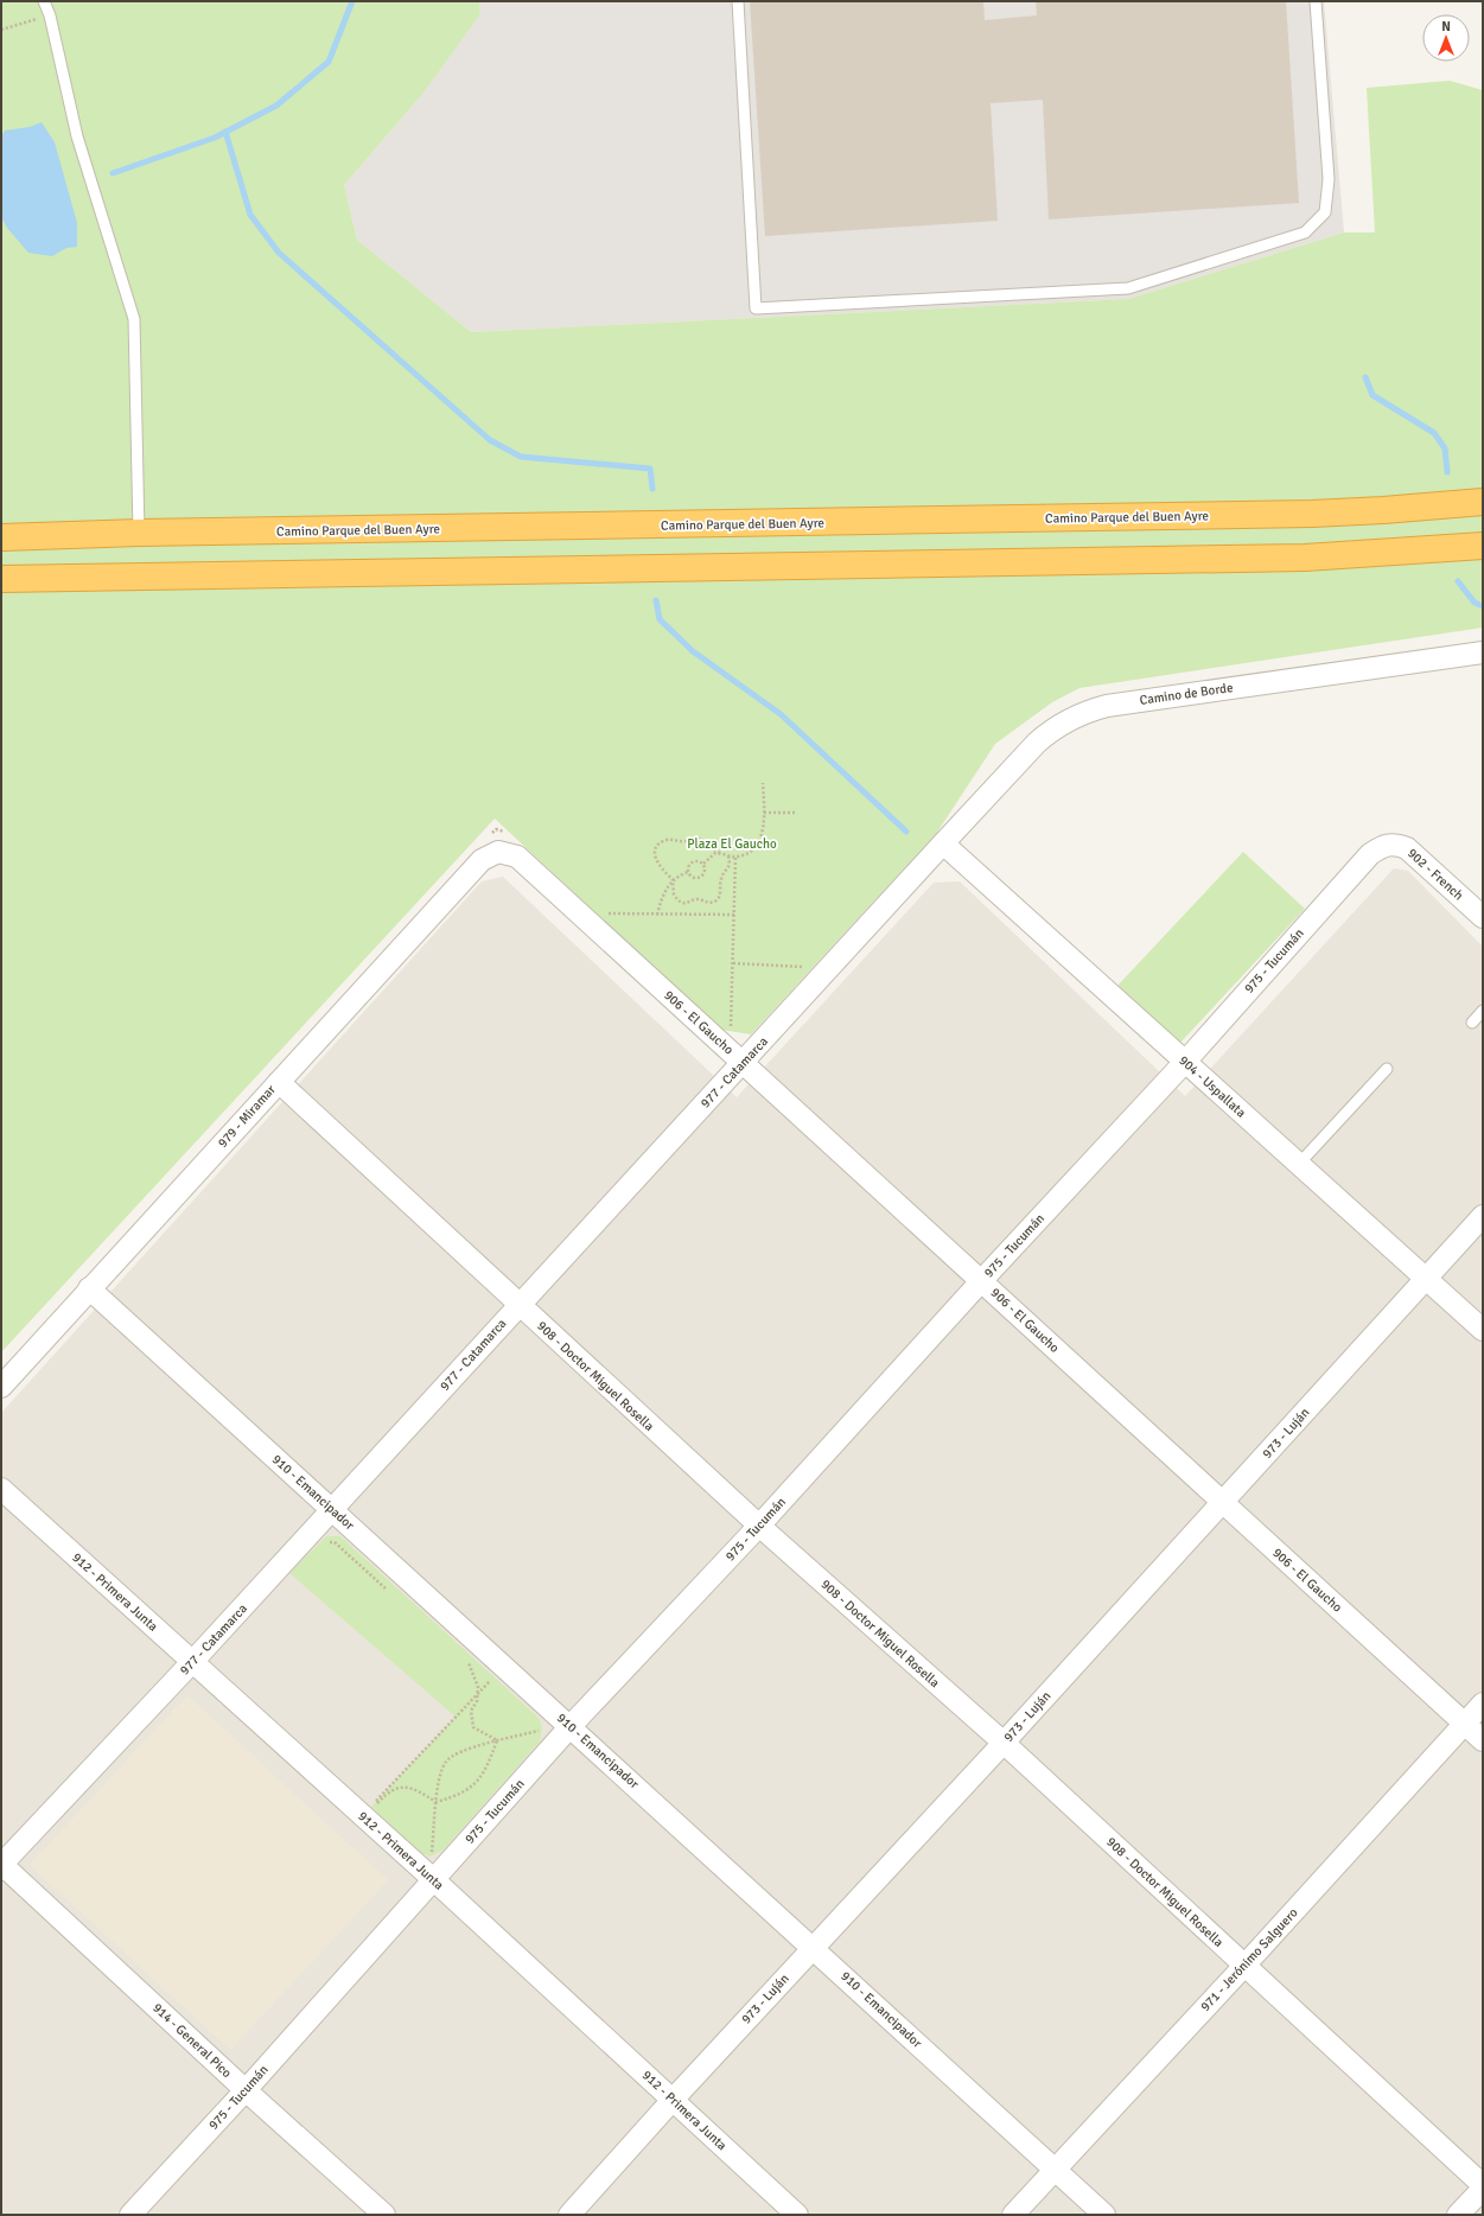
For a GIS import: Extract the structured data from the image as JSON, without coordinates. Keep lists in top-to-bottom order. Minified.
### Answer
{"streets":{"highway":["Camino Parque del Buen Ayre"],"street":["Camino de Borde","902 - French","975 - Tucumán","906 - El Gaucho","977 - Catamarca","904 - Uspallata","979 - Miramar","908 - Doctor Miguel Rosella","973 - Luján","910 - Emancipador","912 - Primera Junta","971 - Jerónimo Salguero","914 - General Pico"]},"crossings":[["Camino de Borde","977 - Catamarca"],["Camino de Borde","904 - Uspallata"],["902 - French","975 - Tucumán"],["975 - Tucumán","906 - El Gaucho"],["975 - Tucumán","904 - Uspallata"],["975 - Tucumán","908 - Doctor Miguel Rosella"],["975 - Tucumán","910 - Emancipador"],["975 - Tucumán","912 - Primera Junta"],["975 - Tucumán","914 - General Pico"],["906 - El Gaucho","977 - Catamarca"],["906 - El Gaucho","979 - Miramar"],["906 - El Gaucho","973 - Luján"],["906 - El Gaucho","971 - Jerónimo Salguero"],["977 - Catamarca","904 - Uspallata"],["977 - Catamarca","908 - Doctor Miguel Rosella"],["977 - Catamarca","910 - Emancipador"],["977 - Catamarca","912 - Primera Junta"],["977 - Catamarca","914 - General Pico"],["904 - Uspallata","973 - Luján"],["979 - Miramar","908 - Doctor Miguel Rosella"],["979 - Miramar","910 - Emancipador"],["908 - Doctor Miguel Rosella","973 - Luján"],["908 - Doctor Miguel Rosella","971 - Jerónimo Salguero"],["973 - Luján","910 - Emancipador"],["973 - Luján","912 - Primera Junta"],["910 - Emancipador","971 - Jerónimo Salguero"]],"parks":["Plaza El Gaucho"],"north":"top"}
